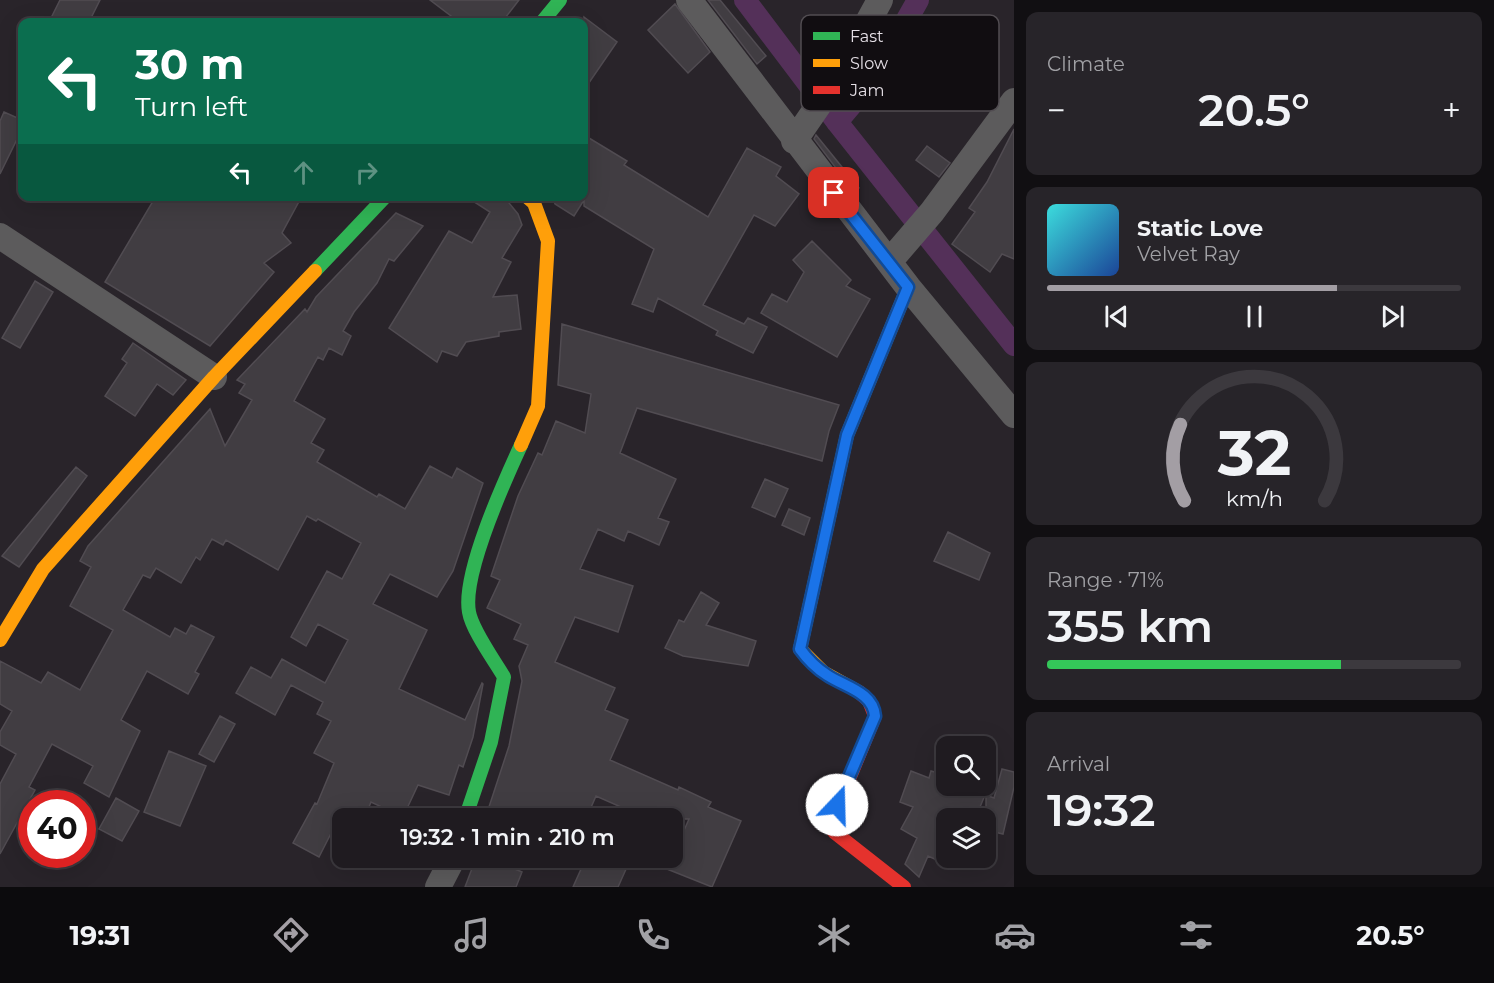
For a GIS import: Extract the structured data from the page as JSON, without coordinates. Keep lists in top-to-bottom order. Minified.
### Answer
{"legend":["Fast","Slow","Jam"],"page":{"tile":["Climate",["Range · 71%","355 km"],["Arrival","19:32"]],"turn":["30 m","Turn left"],"heat":["−","20.5°","+"],"song":["Static Love","Velvet Ray"],"limit":"40","trip":"19:32 · 1 min · 210 m","tabs":["19:31","20.5°"],"gauge":["32","km/h"]}}
